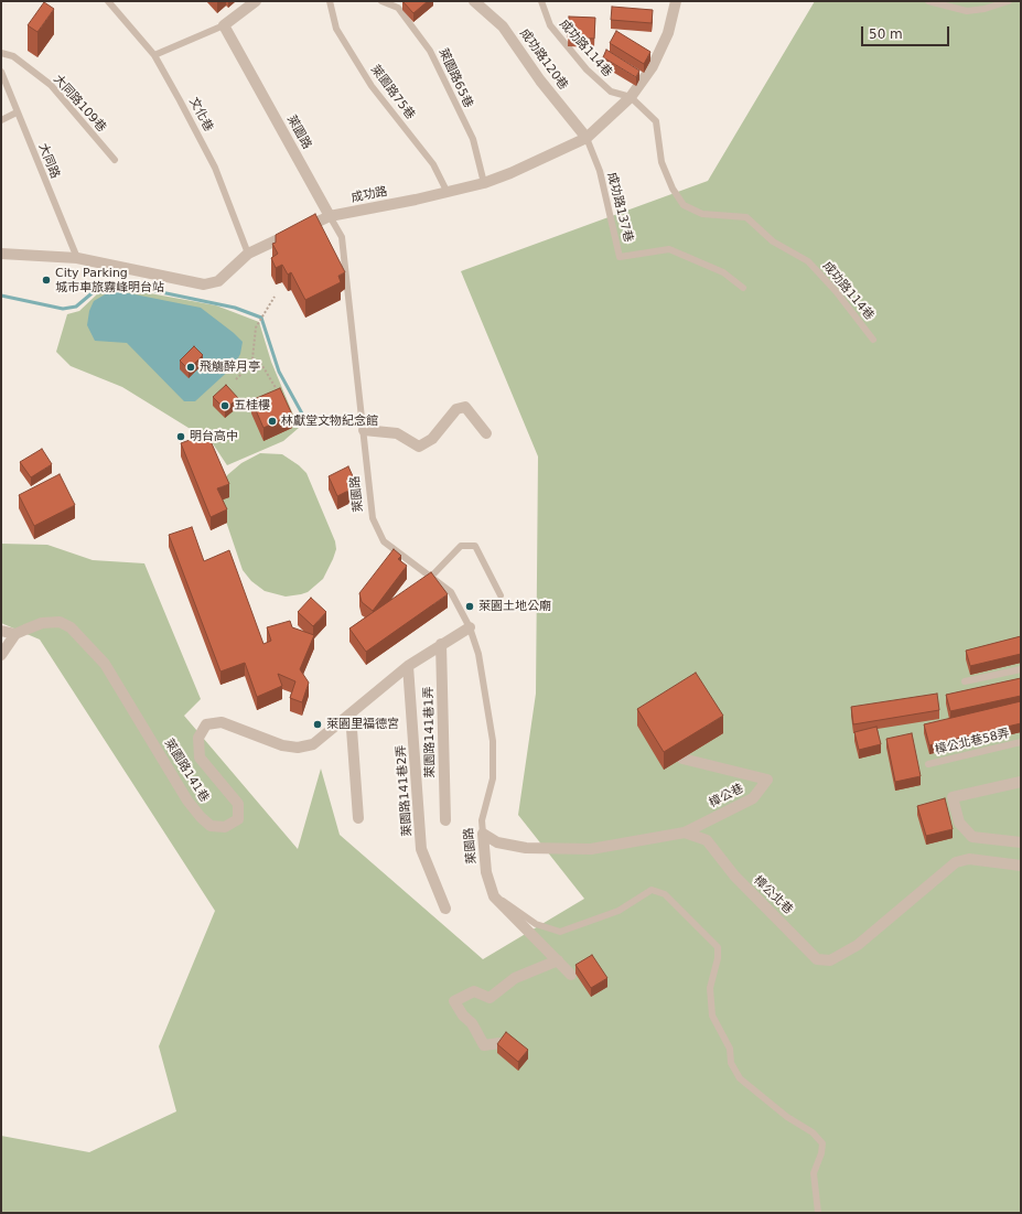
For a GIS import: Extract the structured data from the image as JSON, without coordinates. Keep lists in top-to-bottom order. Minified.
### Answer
{"streets":{"street":["成功路120巷","萊園路","成功路","萊園路141巷1弄","萊園路141巷","萊園路141巷2弄","樟公巷","樟公北巷"],"lane":["成功路114巷","萊園路65巷","萊園路75巷","大同路109巷","文化巷","大同路","成功路137巷","樟公北巷58弄"]},"crossings":[["成功路114巷","成功路"],["成功路120巷","成功路"],["成功路120巷","成功路137巷"],["萊園路65巷","成功路"],["萊園路75巷","成功路"],["文化巷","成功路"],["萊園路","成功路"],["萊園路","萊園路141巷"],["萊園路","樟公北巷"],["大同路","成功路"],["成功路","成功路137巷"],["萊園路141巷1弄","萊園路141巷"],["萊園路141巷","萊園路141巷2弄"],["樟公巷","樟公北巷"]],"places":["City Parking 城市車旅霧峰明台站","飛觴醉月亭","五桂樓","林獻堂文物紀念館","明台高中","萊園土地公廟","萊園里福德宮"],"scale_bar":"50 m"}
